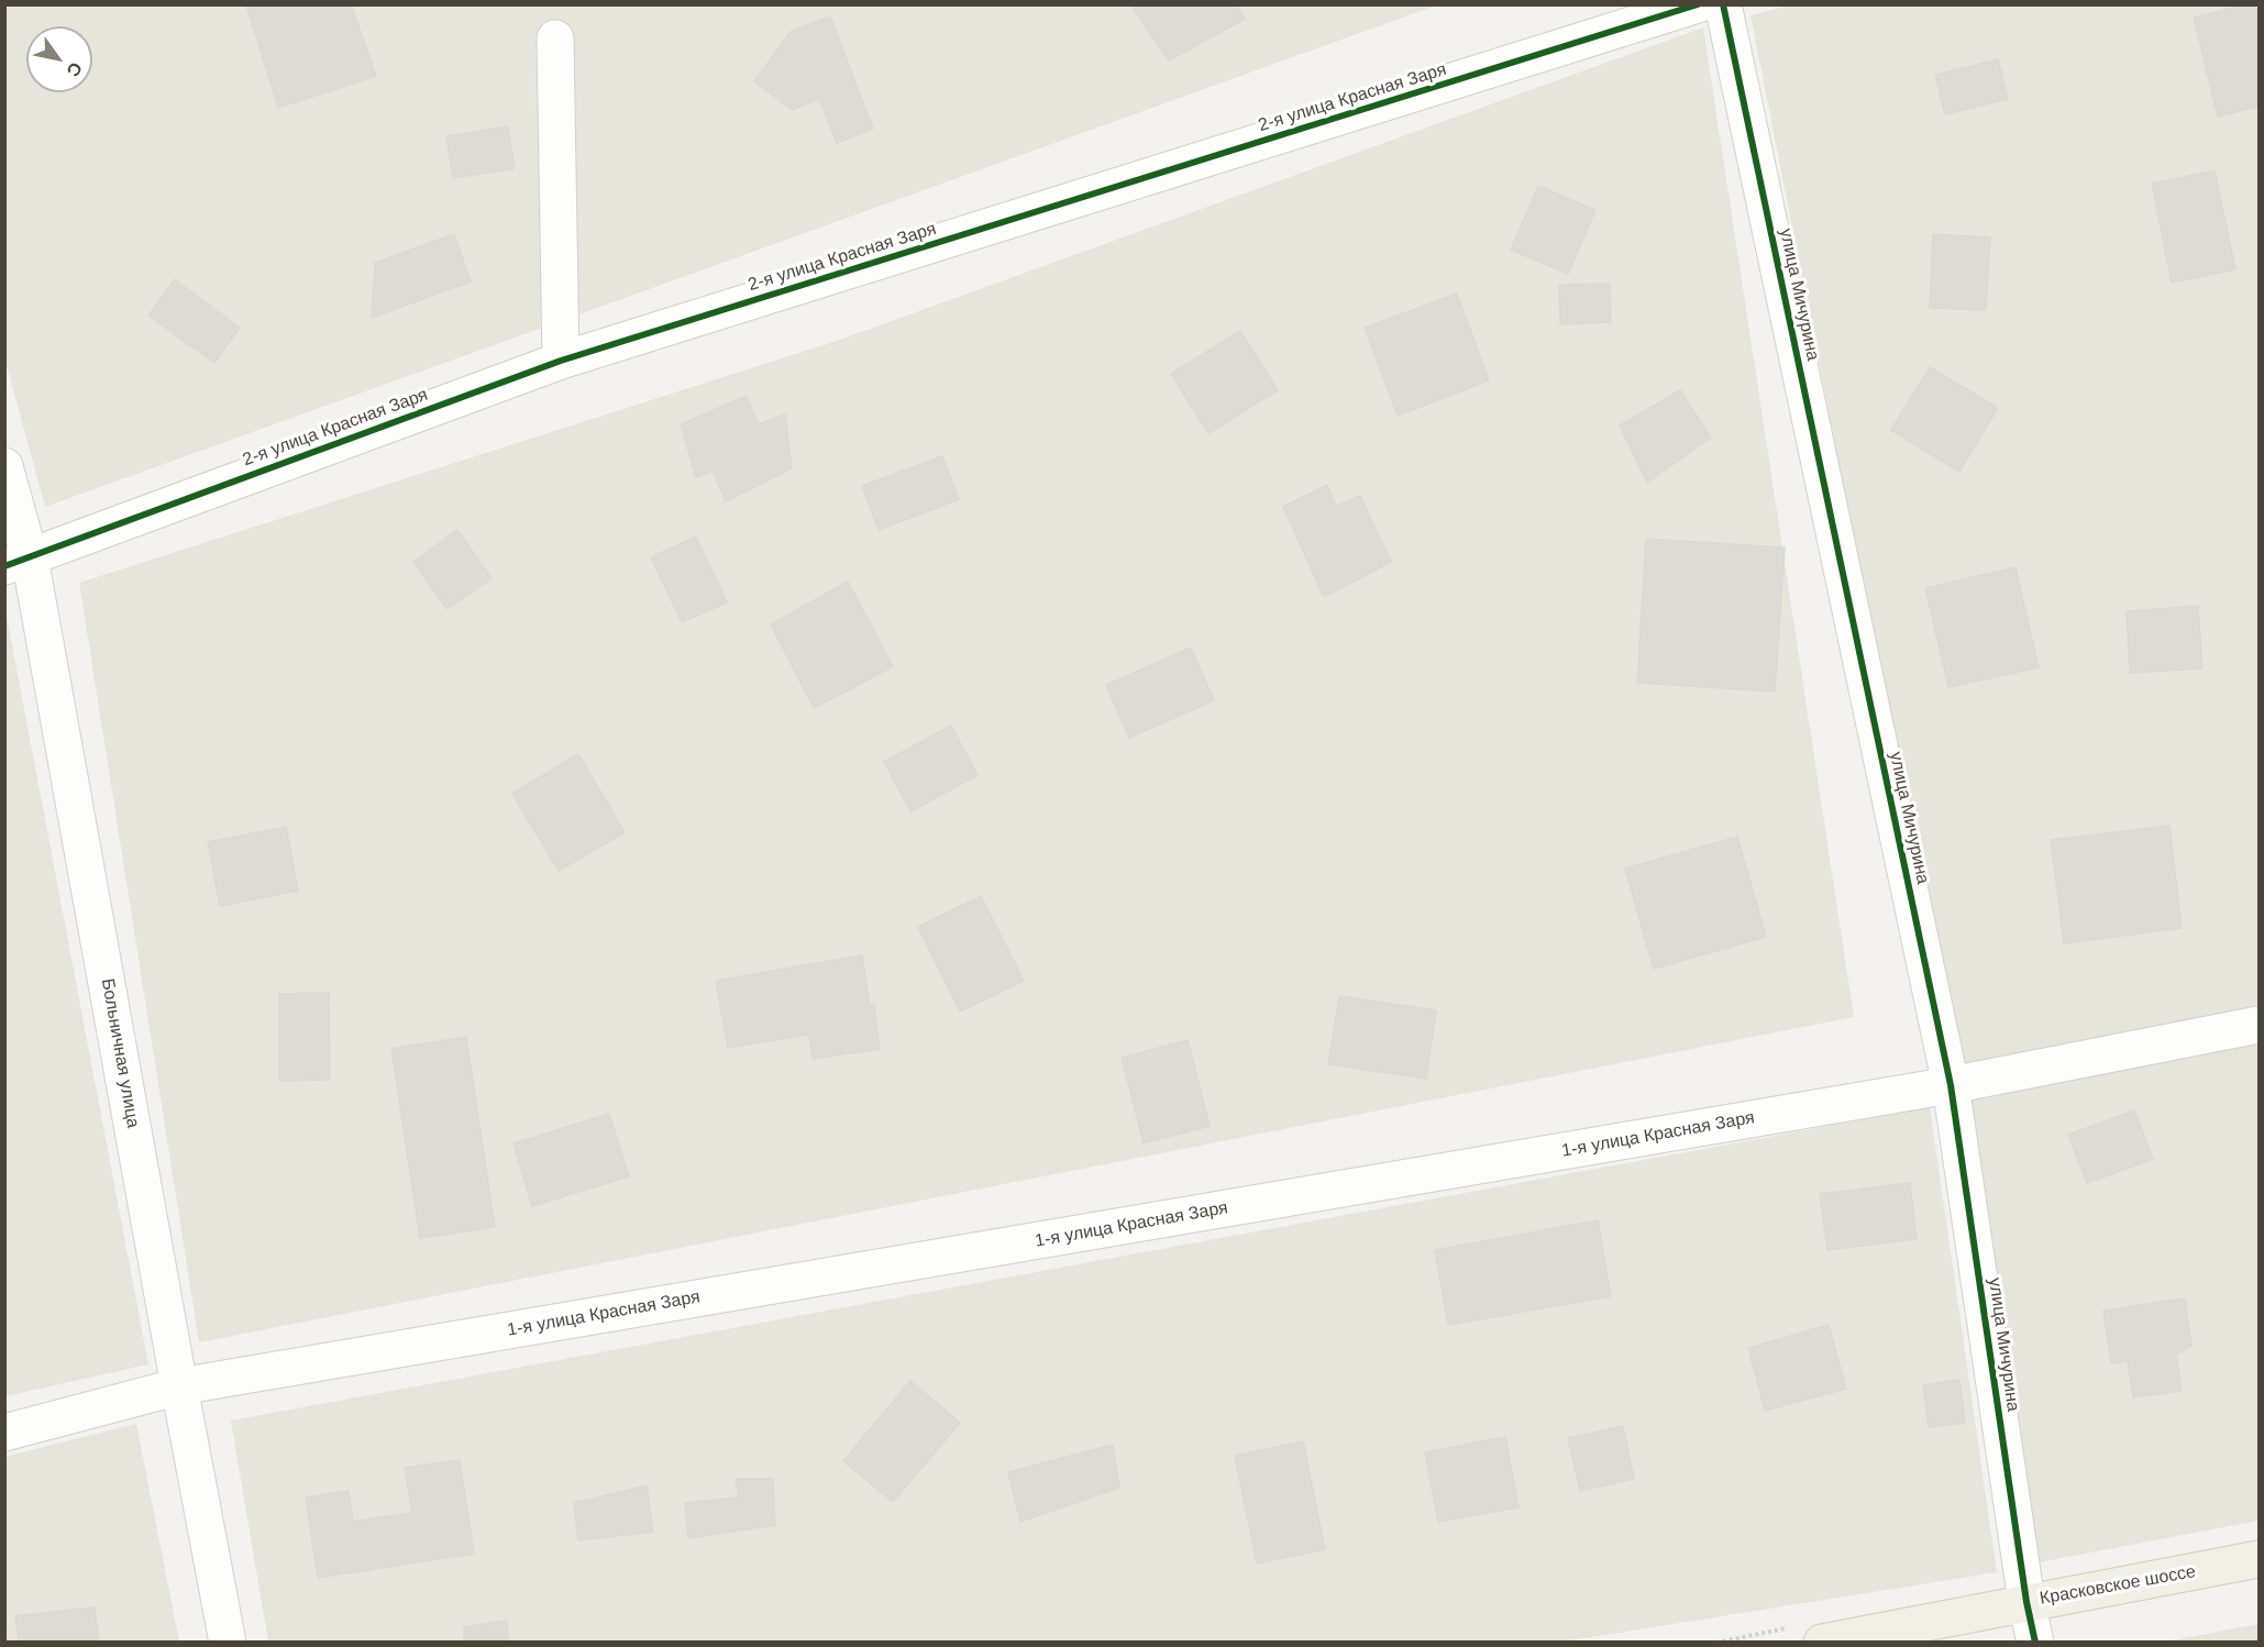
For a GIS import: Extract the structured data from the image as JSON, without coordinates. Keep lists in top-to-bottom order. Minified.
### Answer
{"streets":{"main road":["Красковское шоссе"],"street":["2-я улица Красная Заря","улица Мичурина","Больничная улица","1-я улица Красная Заря"]},"crossings":[["2-я улица Красная Заря","Больничная улица"],["улица Мичурина","1-я улица Красная Заря"],["улица Мичурина","Красковское шоссе"],["Больничная улица","1-я улица Красная Заря"]],"north":"bottom right"}
